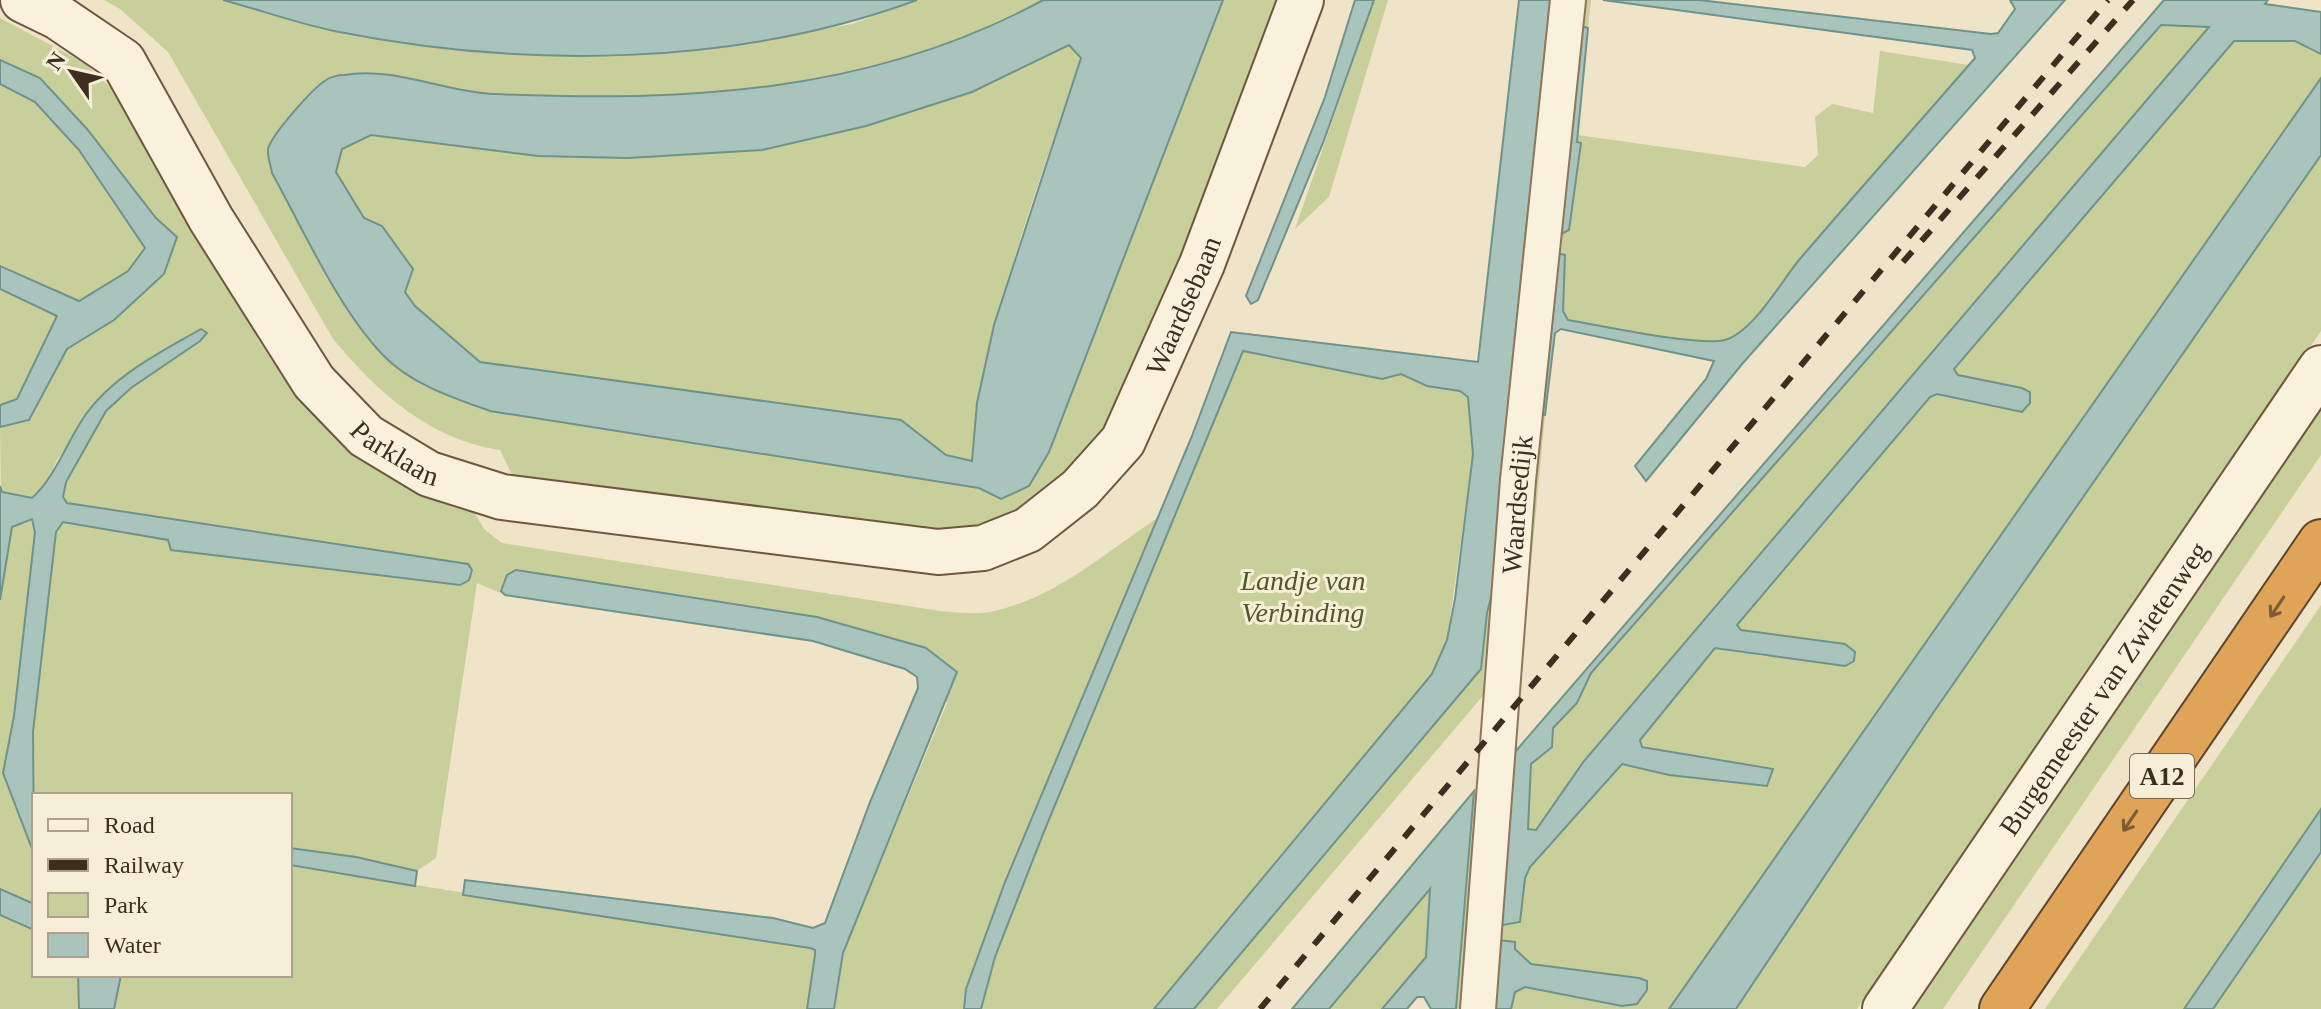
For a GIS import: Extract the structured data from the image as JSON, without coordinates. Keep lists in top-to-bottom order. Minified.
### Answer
{"streets":{"highway":["A12"],"street":["Waardsebaan","Parklaan","Waardsedijk","Burgemeester van Zwietenweg"]},"crossings":[["Waardsebaan","Parklaan"]],"parks":["Landje van Verbinding"],"legend":["Road","Railway","Park","Water"],"north":"top left"}
